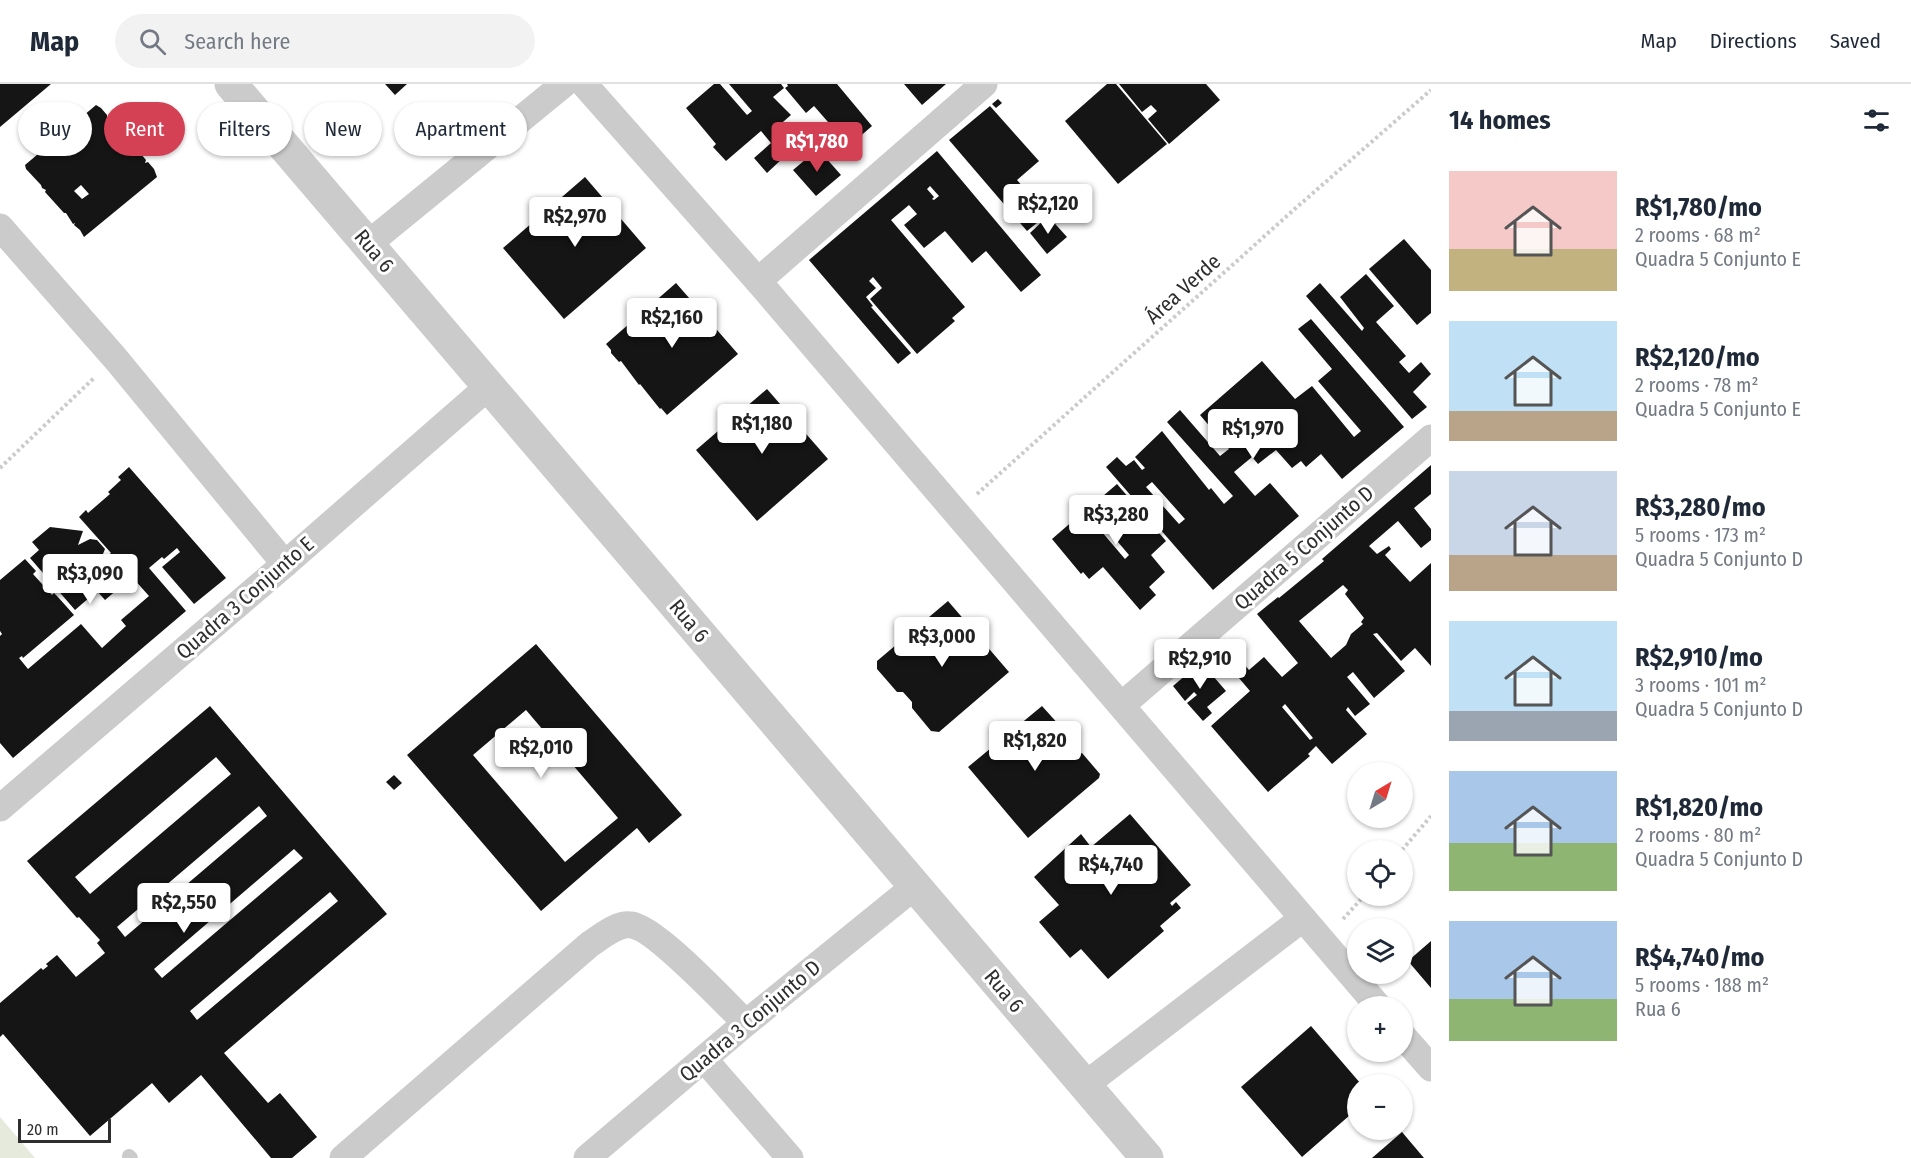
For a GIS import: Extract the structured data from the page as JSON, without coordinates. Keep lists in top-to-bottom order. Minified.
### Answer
{"streets":{"street":["Rua 6","Quadra 5 Conjunto D","Quadra 3 Conjunto E","Quadra 3 Conjunto D"],"path":["Área Verde"]},"crossings":[["Rua 6","Quadra 3 Conjunto E"],["Rua 6","Quadra 3 Conjunto D"]],"scale_bar":"20 m","north":"top right","page":{"header":"Map","search":"Search here","nav":["Map","Directions","Saved"],"heading":"14 homes","chip":["Buy","Rent","Filters","New","Apartment"],"price":["R$1,780","R$2,120","R$2,970","R$2,160","R$1,180","R$1,970","R$3,280","R$3,090","R$3,000","R$2,910","R$1,820","R$2,010","R$4,740","R$2,550"],"list":[{"name":"R$1,780/mo","note":"2 rooms · 68 m² · Quadra 5 Conjunto E"},{"name":"R$2,120/mo","note":"2 rooms · 78 m² · Quadra 5 Conjunto E"},{"name":"R$3,280/mo","note":"5 rooms · 173 m² · Quadra 5 Conjunto D"},{"name":"R$2,910/mo","note":"3 rooms · 101 m² · Quadra 5 Conjunto D"},{"name":"R$1,820/mo","note":"2 rooms · 80 m² · Quadra 5 Conjunto D"},{"name":"R$4,740/mo","note":"5 rooms · 188 m² · Rua 6"}],"map_buttons":["+","−"],"scale":"20 m"}}
